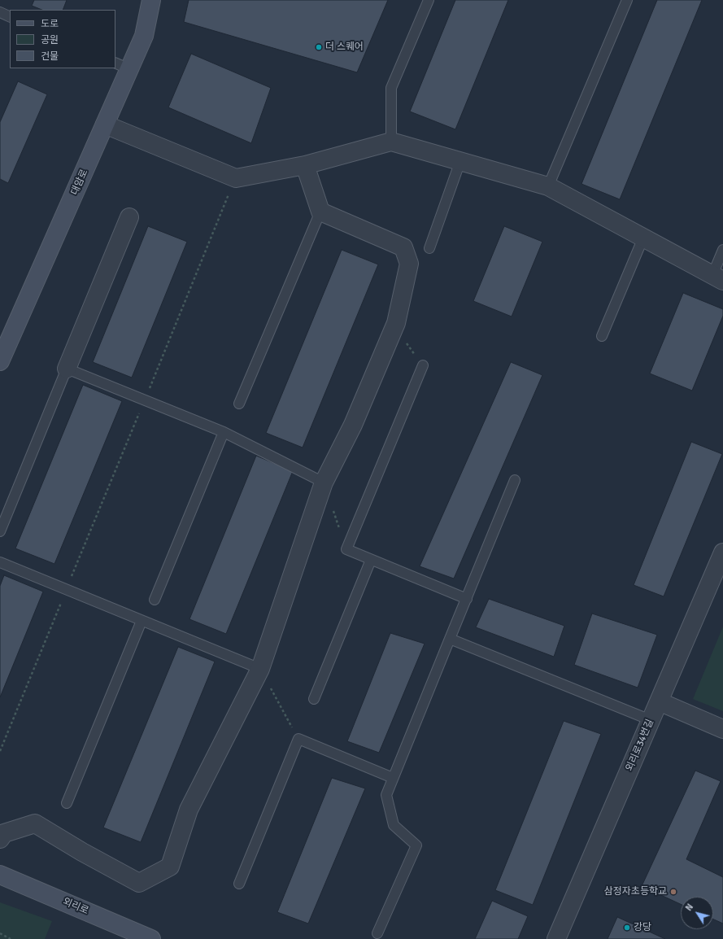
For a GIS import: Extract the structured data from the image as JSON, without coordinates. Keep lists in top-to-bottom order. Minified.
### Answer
{"streets":{"street":["대암로","외리로34번길","외리로"]},"places":["더 스퀘어","삼정자초등학교","강당"],"legend":["도로","공원","건물"],"north":"top left"}
